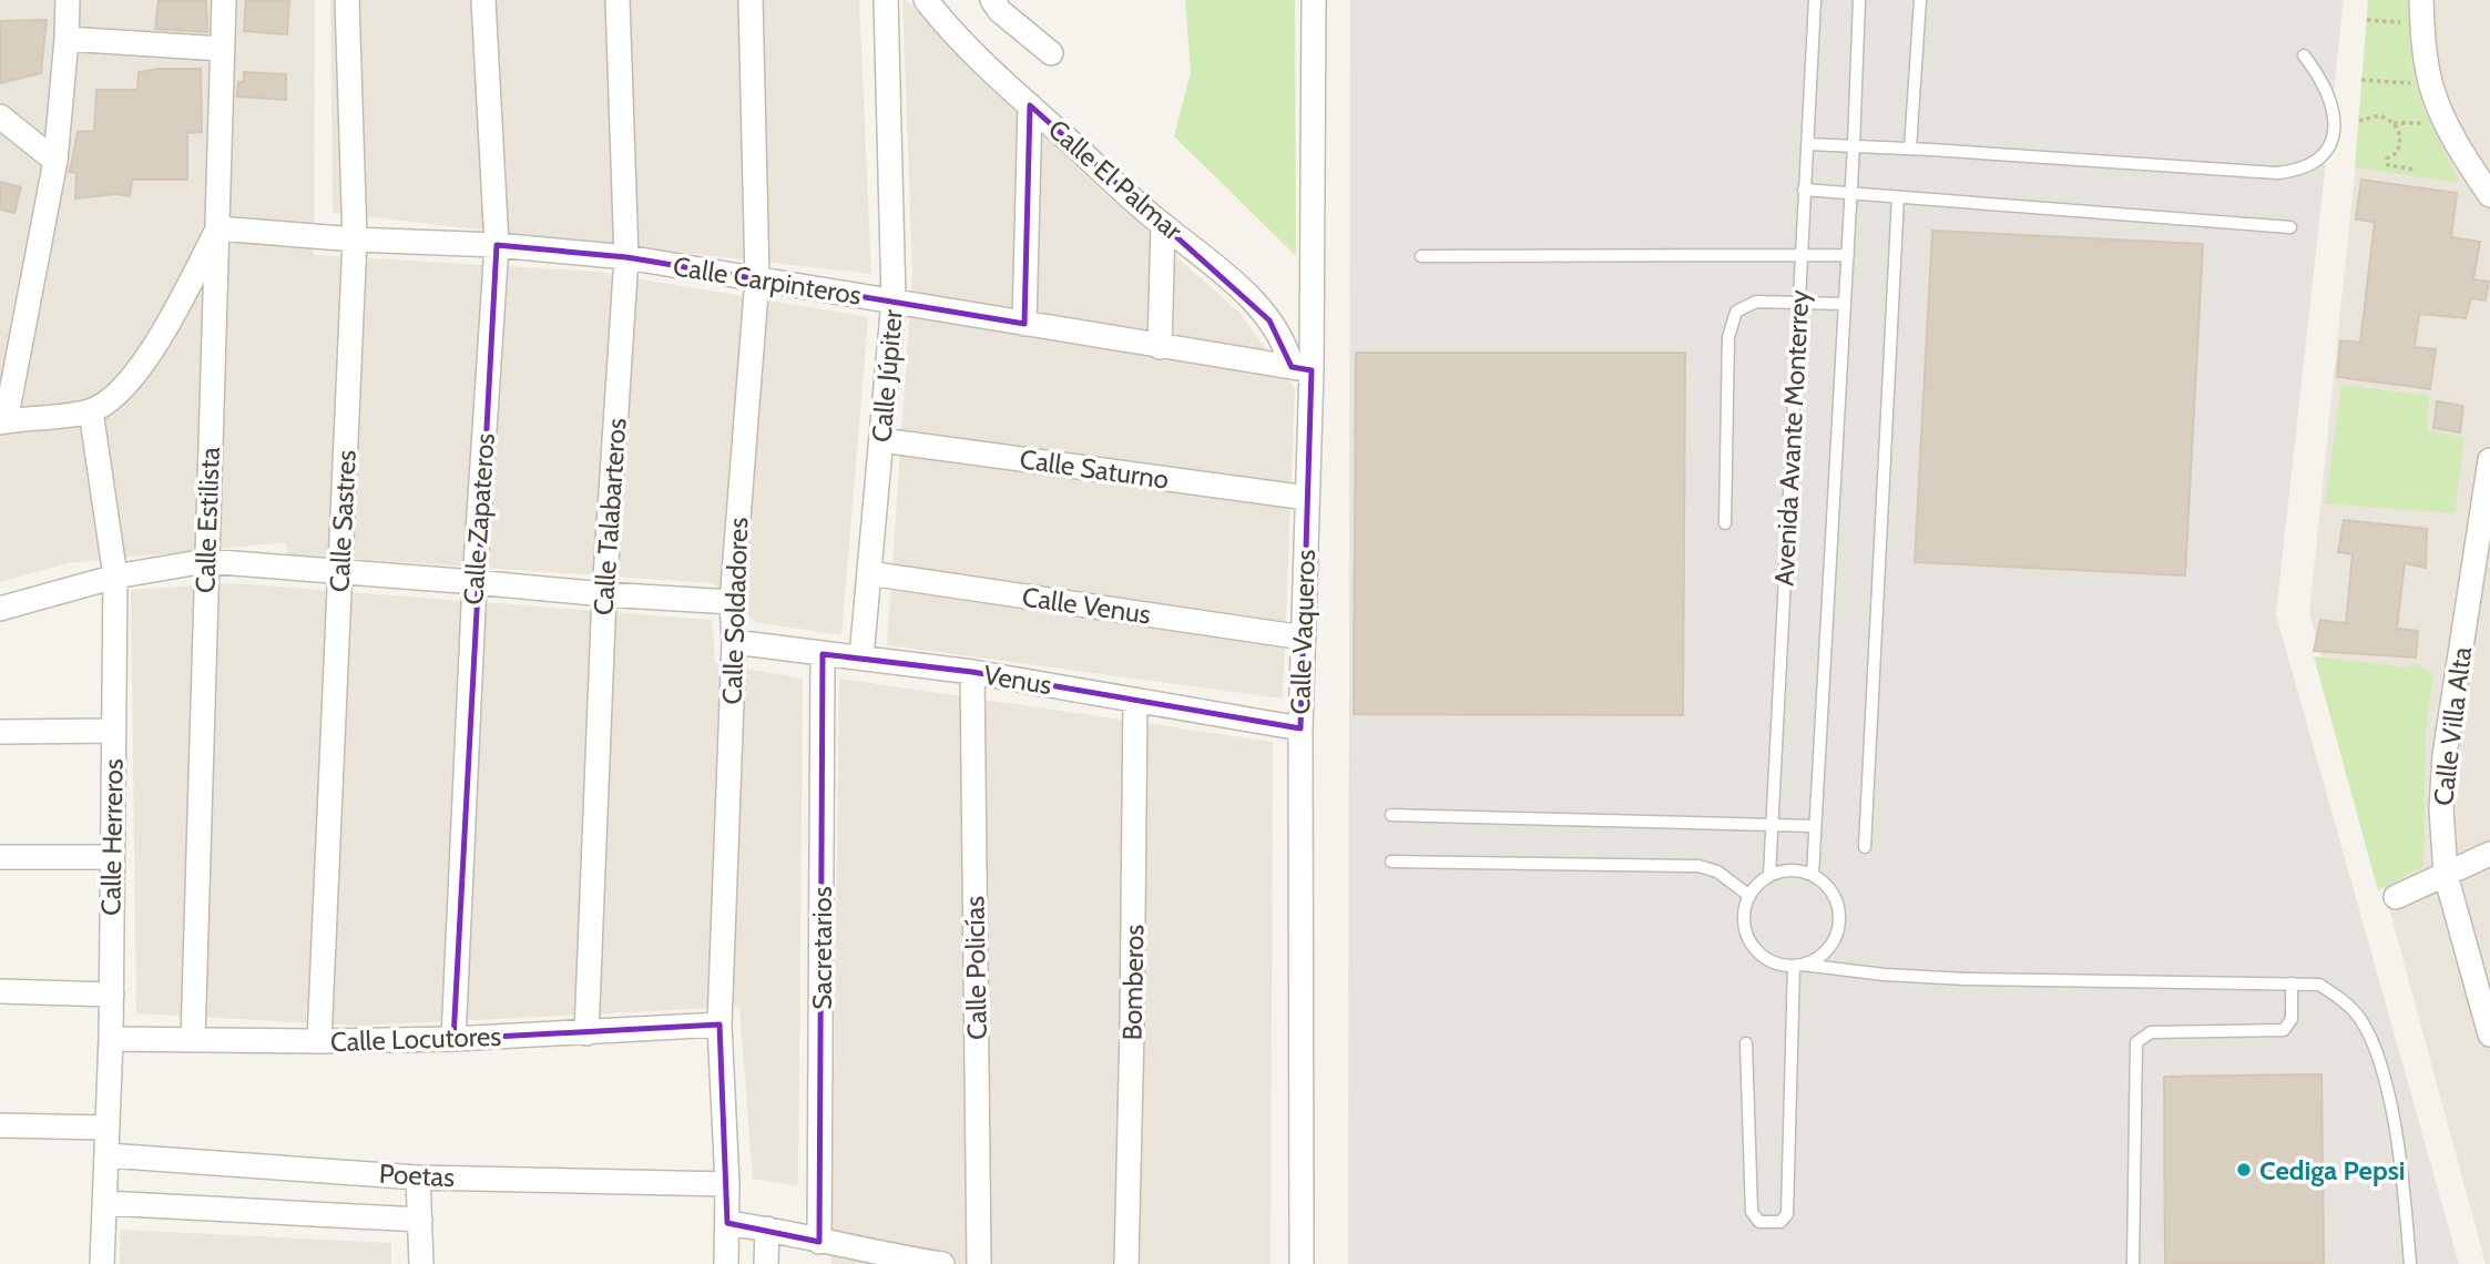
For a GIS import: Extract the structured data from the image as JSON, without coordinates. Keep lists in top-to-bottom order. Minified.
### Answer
{"streets":{"street":["Calle El Palmar","Calle Carpinteros","Calle Júpiter","Calle Saturno","Calle Talabarteros","Calle Zapateros","Calle Estilista","Calle Sastres","Calle Venus","Calle Soldadores","Calle Vaqueros","Venus","Calle Villa Alta","Calle Herreros","Sacretarios","Calle Policías","Bomberos","Calle Locutores","Poetas"],"lane":["Avenida Avante Monterrey"]},"crossings":[["Calle El Palmar","Calle Carpinteros"],["Calle El Palmar","Calle Vaqueros"],["Calle Carpinteros","Calle Júpiter"],["Calle Carpinteros","Calle Talabarteros"],["Calle Carpinteros","Calle Zapateros"],["Calle Carpinteros","Calle Estilista"],["Calle Carpinteros","Calle Sastres"],["Calle Carpinteros","Calle Soldadores"],["Calle Carpinteros","Calle Vaqueros"],["Calle Júpiter","Calle Saturno"],["Calle Júpiter","Calle Venus"],["Calle Júpiter","Venus"],["Calle Saturno","Calle Vaqueros"],["Calle Talabarteros","Calle Locutores"],["Calle Zapateros","Calle Locutores"],["Calle Estilista","Calle Locutores"],["Calle Sastres","Calle Locutores"],["Calle Venus","Calle Vaqueros"],["Calle Soldadores","Venus"],["Calle Soldadores","Calle Locutores"],["Calle Soldadores","Poetas"],["Calle Vaqueros","Venus"],["Venus","Sacretarios"],["Venus","Calle Policías"],["Venus","Bomberos"],["Calle Herreros","Calle Locutores"],["Calle Herreros","Poetas"]],"places":["Cediga Pepsi"]}
